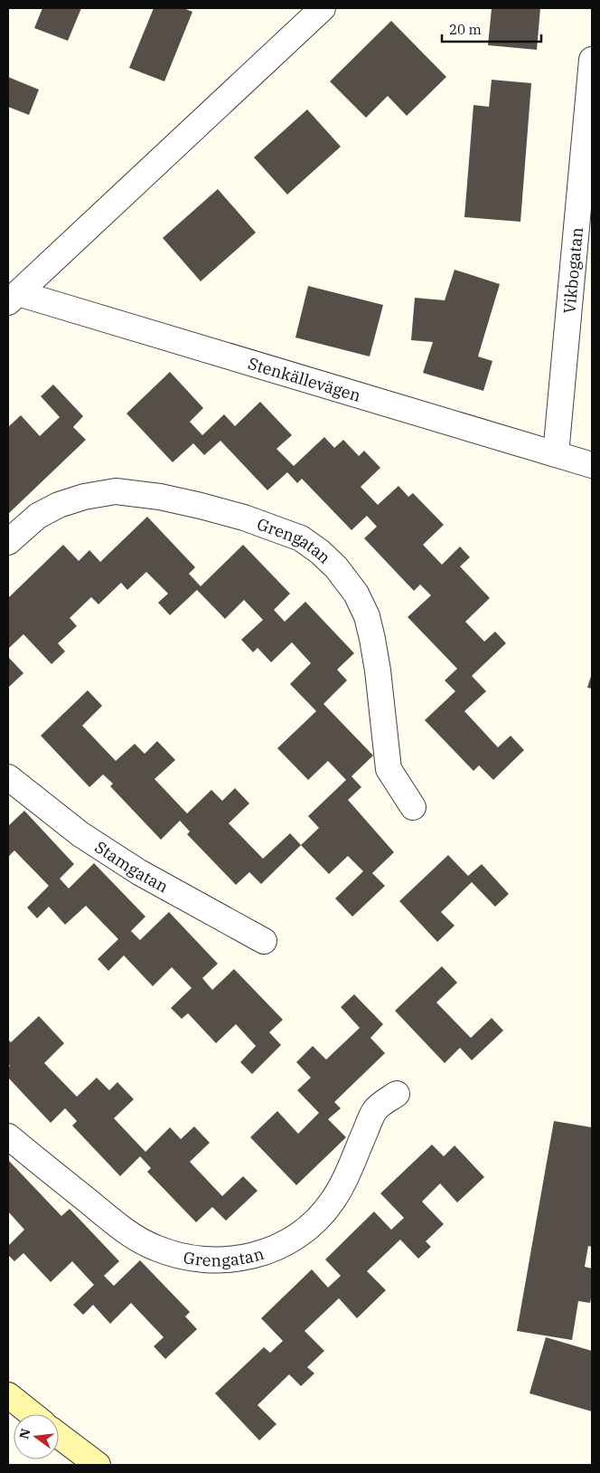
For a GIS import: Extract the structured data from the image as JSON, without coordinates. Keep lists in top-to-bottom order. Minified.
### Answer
{"streets":{"street":["Vikbogatan","Stenkällevägen","Grengatan","Stamgatan"]},"crossings":[["Vikbogatan","Stenkällevägen"]],"scale_bar":"20 m","north":"left"}
